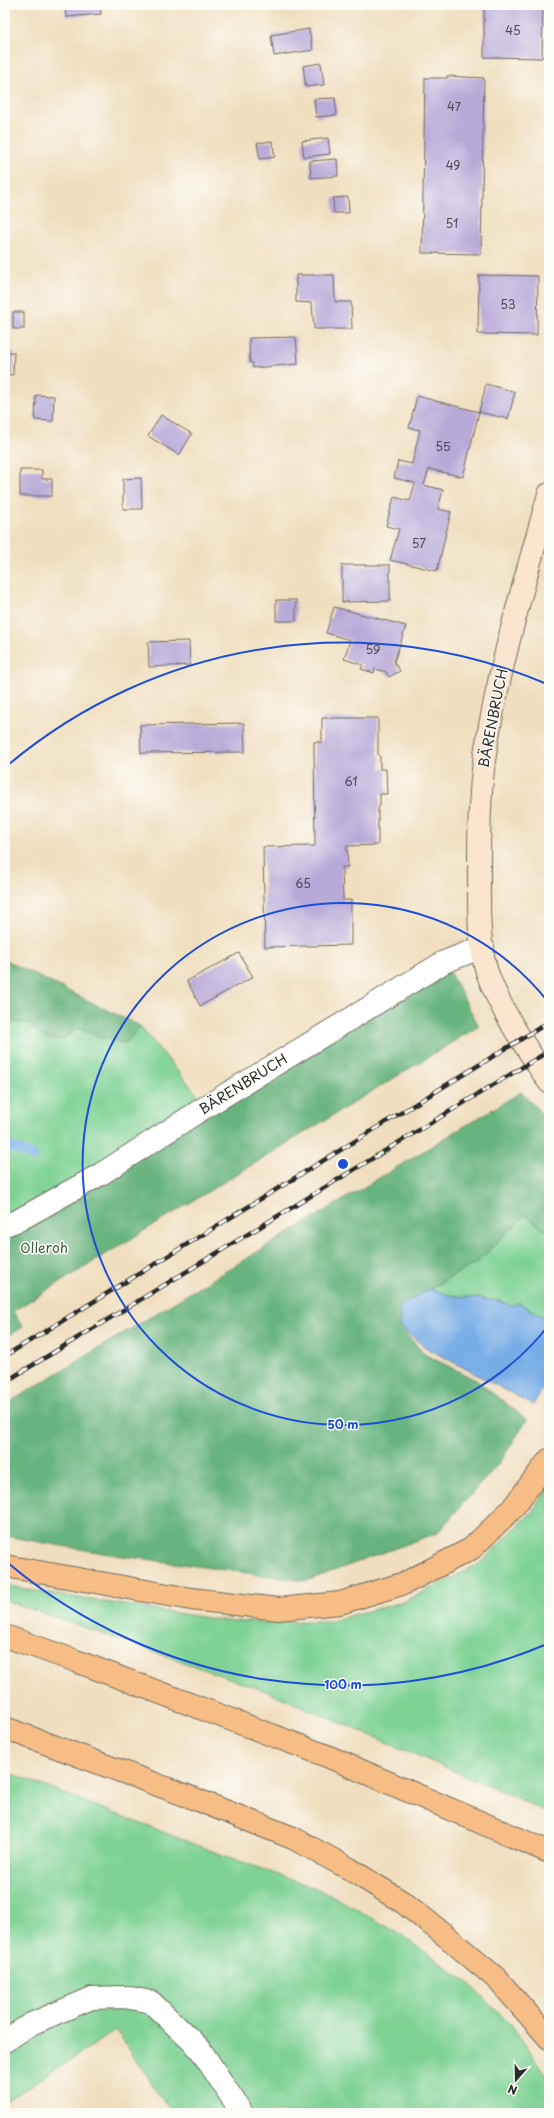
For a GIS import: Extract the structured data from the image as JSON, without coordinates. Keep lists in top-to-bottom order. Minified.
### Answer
{"streets":{"main road":["BÄRENBRUCH"]},"parks":["Olleroh"],"house_numbers":["45","47","49","51","53","55","57","59","61","65"],"north":"bottom","rings":["50 m","100 m"]}
